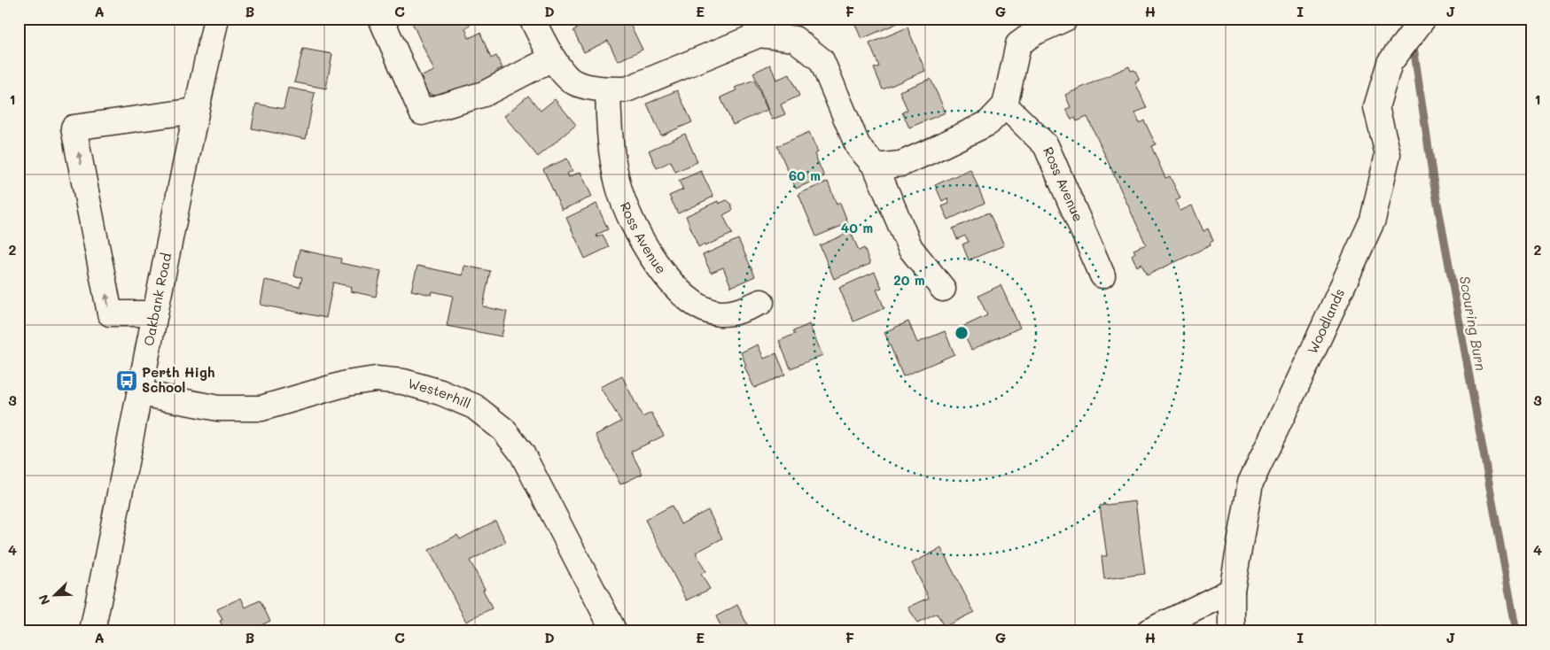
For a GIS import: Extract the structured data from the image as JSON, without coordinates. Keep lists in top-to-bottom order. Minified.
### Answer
{"streets":{"street":["Ross Avenue","Oakbank Road","Woodlands","Westerhill"]},"crossings":[["Oakbank Road","Westerhill"]],"water":["Scouring Burn"],"places":{"bus stop":["Perth High School"]},"north":"bottom left","grid":{"columns":["A","B","C","D","E","F","G","H","I","J"],"rows":["1","2","3","4"]},"rings":["60 m","40 m","20 m"]}
